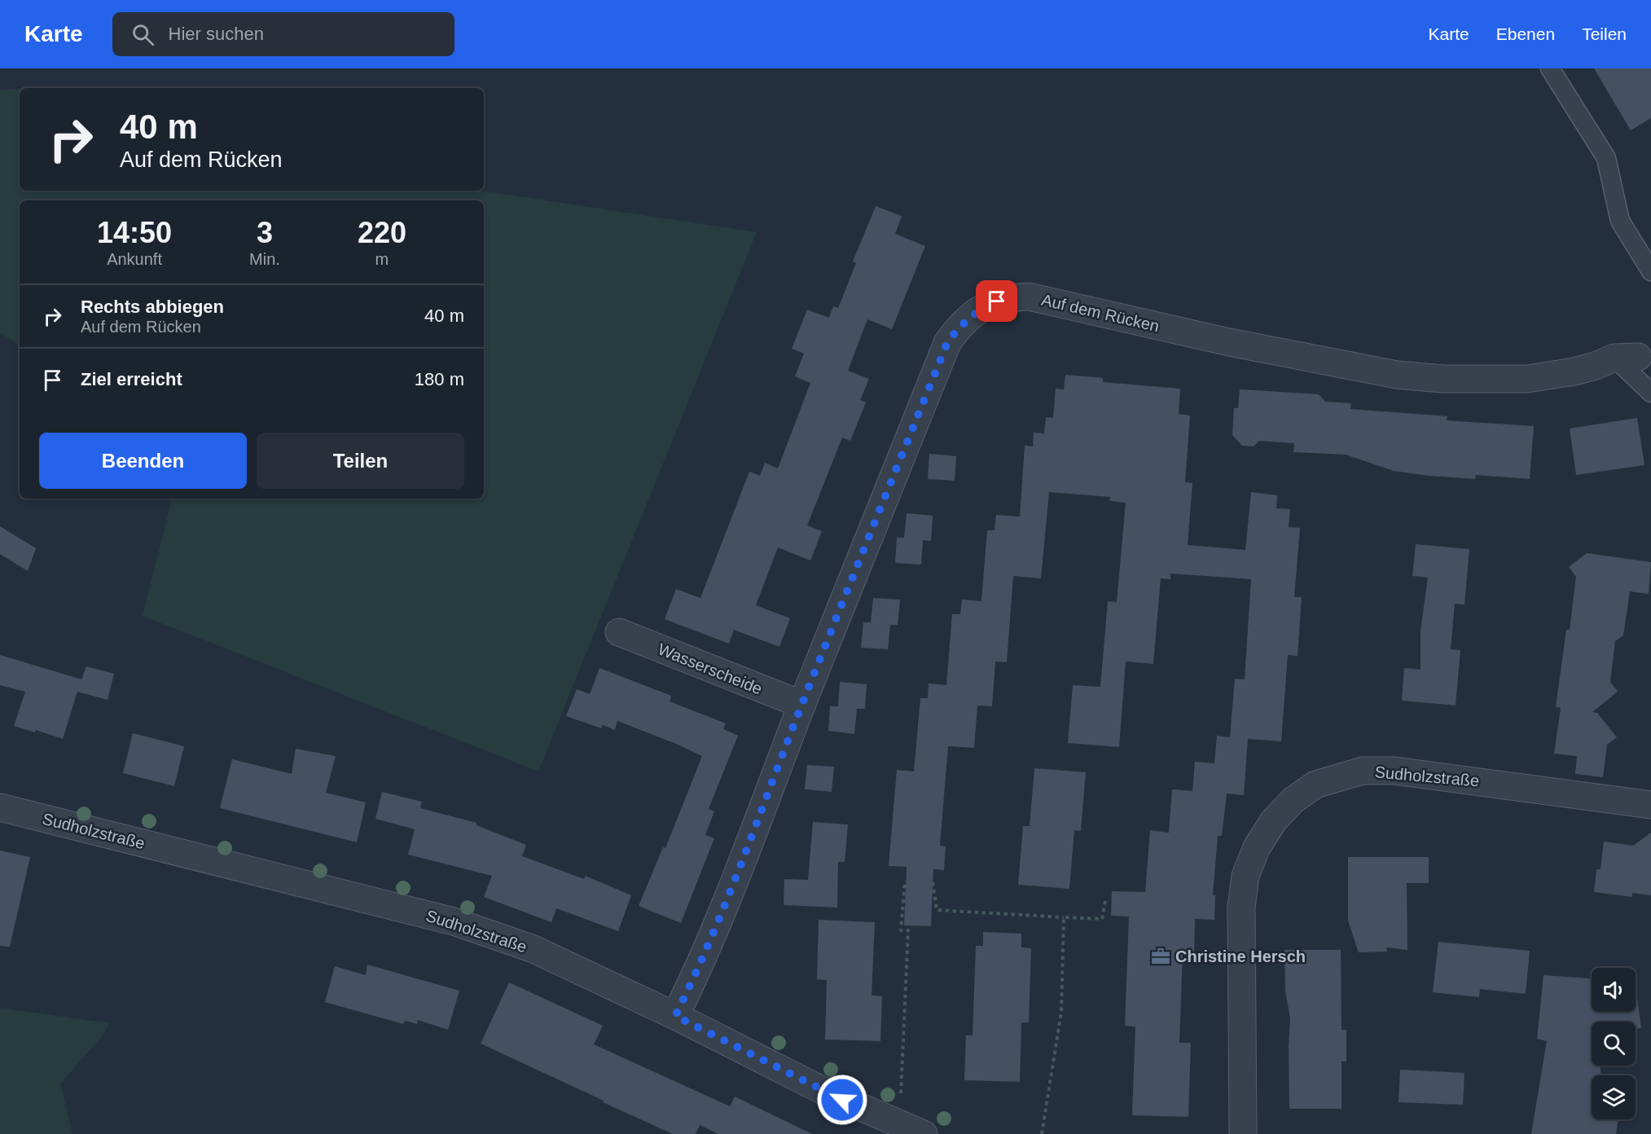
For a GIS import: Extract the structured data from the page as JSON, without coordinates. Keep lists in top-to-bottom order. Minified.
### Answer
{"streets":{"street":["Auf dem Rücken","Wasserscheide","Sudholzstraße"]},"crossings":[["Auf dem Rücken","Wasserscheide"],["Auf dem Rücken","Sudholzstraße"]],"places":{"office":["Christine Hersch"]},"page":{"header":"Karte","search":"Hier suchen","nav":["Karte","Ebenen","Teilen"],"turn":["40 m","Auf dem Rücken"],"eta":["14:50","Ankunft","3","Min.","220","m"],"list":[{"name":"Rechts abbiegen","note":"Auf dem Rücken","value":"40 m"},{"name":"Ziel erreicht","value":"180 m"}],"buttons":["Beenden","Teilen"]}}
